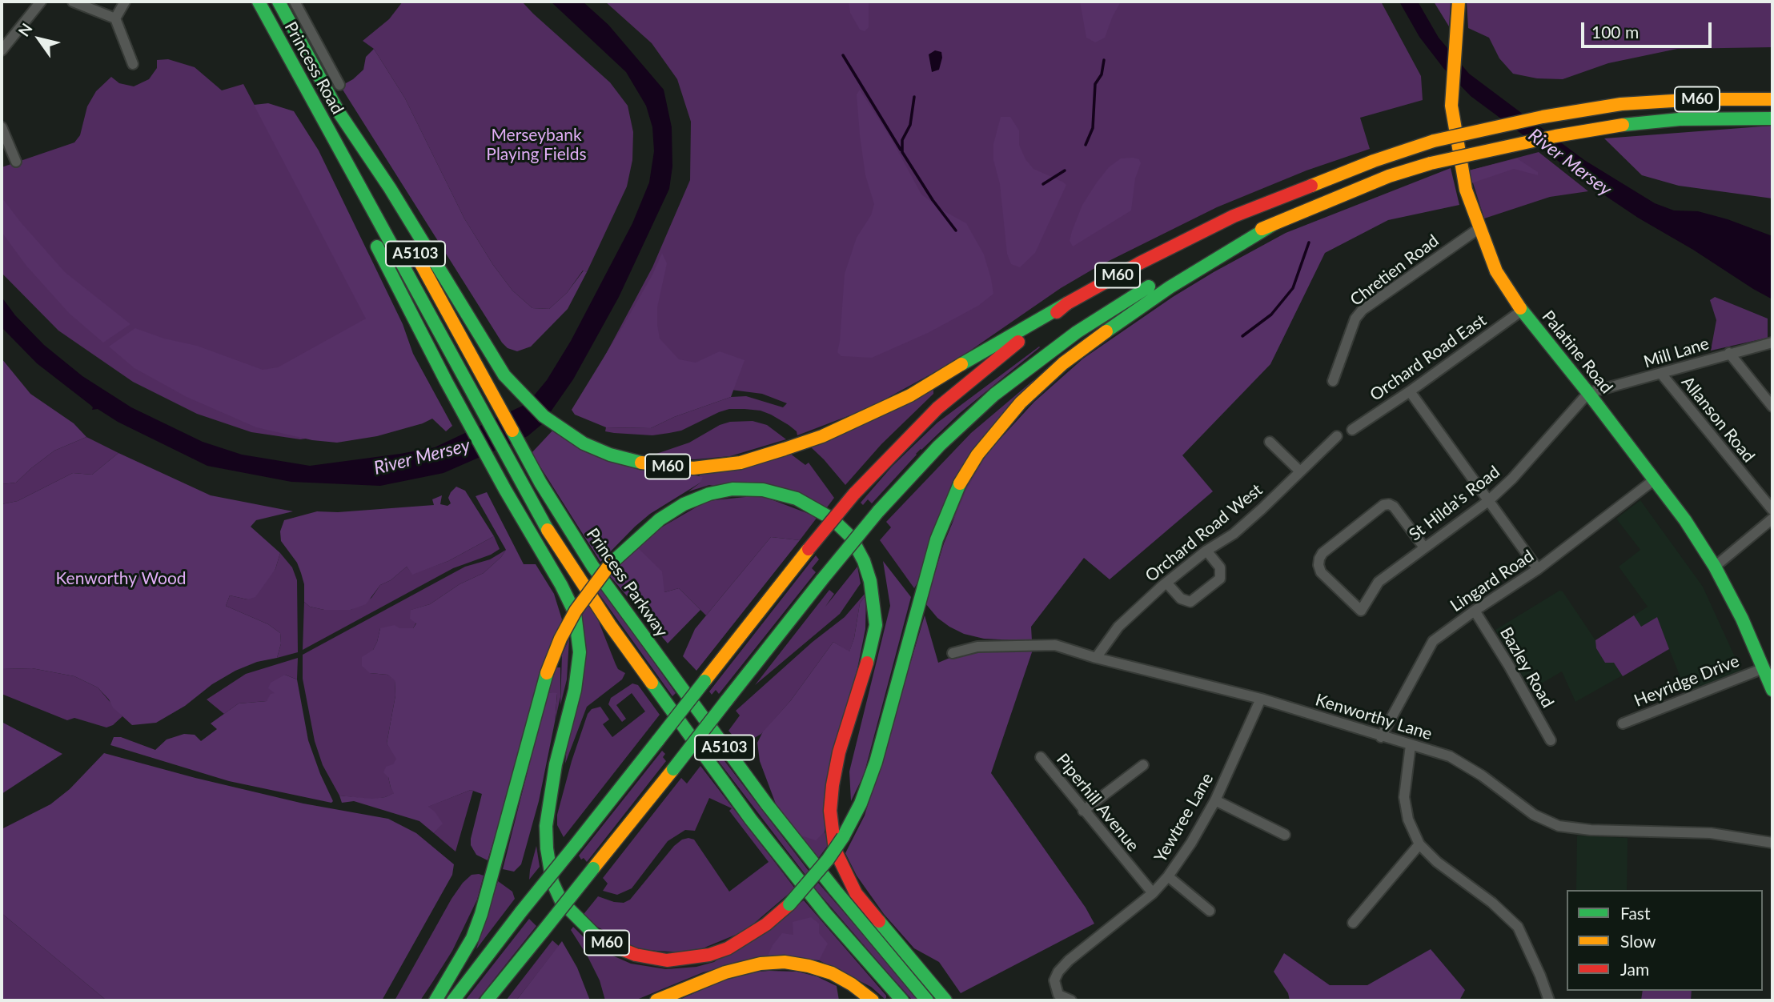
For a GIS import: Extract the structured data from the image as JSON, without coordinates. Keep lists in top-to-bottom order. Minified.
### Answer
{"streets":{"main road":["Princess Road","M60","A5103","Palatine Road","Princess Parkway"],"street":["Chretien Road","Mill Lane","Orchard Road East","Allanson Road","St Hilda's Road","Orchard Road West","Lingard Road","Bazley Road","Heyridge Drive","Kenworthy Lane","Piperhill Avenue","Yewtree Lane"]},"crossings":[["Princess Road","M60"],["Princess Road","A5103"],["Princess Road","Princess Parkway"],["M60","A5103"],["M60","Princess Parkway"],["Chretien Road","Palatine Road"],["Palatine Road","Mill Lane"],["Palatine Road","Orchard Road East"],["Palatine Road","St Hilda's Road"],["Palatine Road","Lingard Road"],["Palatine Road","Heyridge Drive"],["Mill Lane","Allanson Road"],["Mill Lane","St Hilda's Road"],["Orchard Road West","Kenworthy Lane"],["Lingard Road","Bazley Road"],["Lingard Road","Kenworthy Lane"],["Kenworthy Lane","Yewtree Lane"],["Piperhill Avenue","Yewtree Lane"]],"water":["River Mersey"],"parks":["Merseybank Playing Fields","Kenworthy Wood"],"legend":["Fast","Slow","Jam"],"scale_bar":"100 m","north":"top left"}
